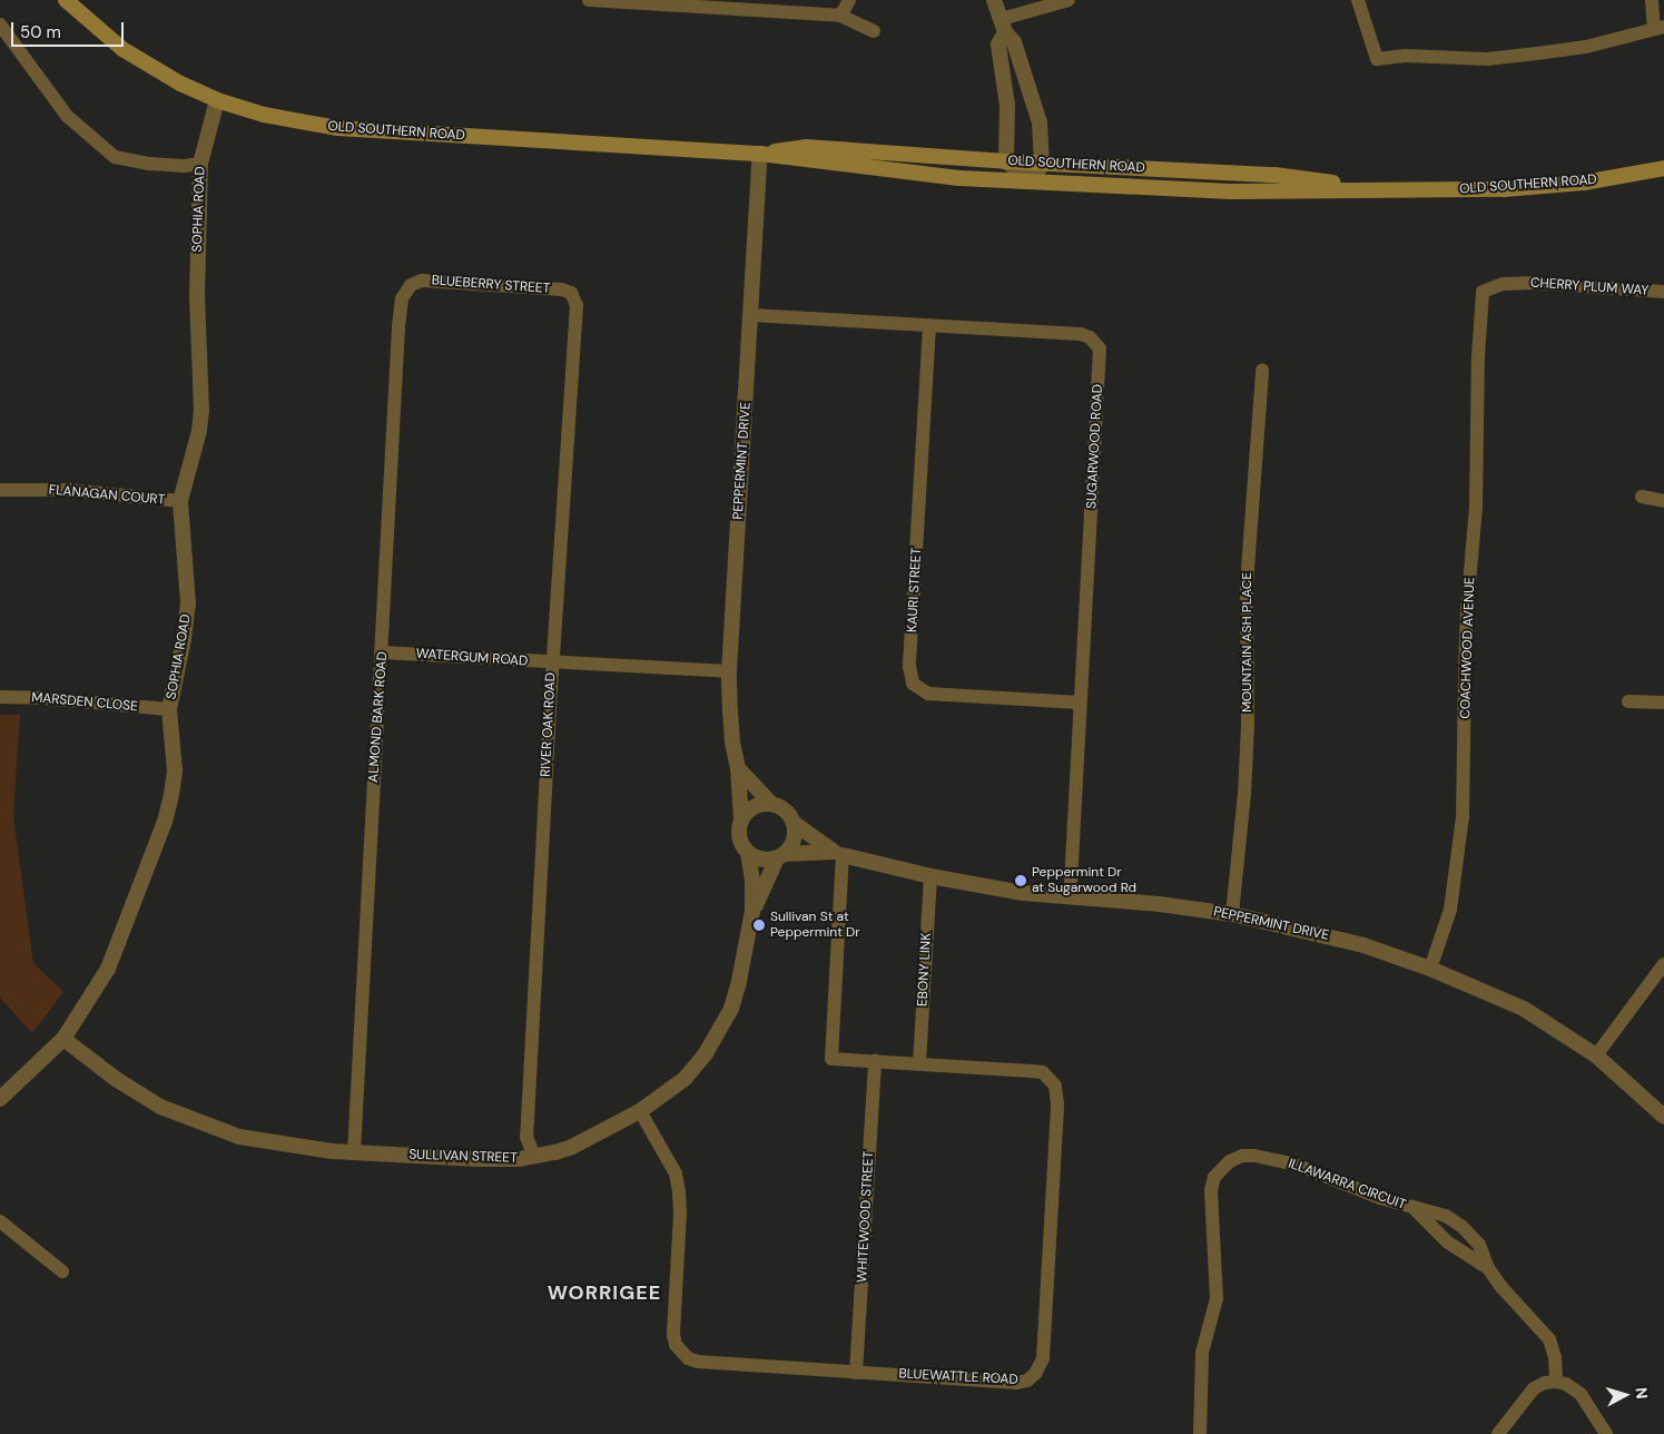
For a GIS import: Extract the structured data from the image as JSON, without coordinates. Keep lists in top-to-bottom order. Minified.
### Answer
{"streets":{"main road":["OLD SOUTHERN ROAD"],"street":["SOPHIA ROAD","BLUEBERRY STREET","CHERRY PLUM WAY","SUGARWOOD ROAD","PEPPERMINT DRIVE","FLANAGAN COURT","KAURI STREET","MOUNTAIN ASH PLACE","COACHWOOD AVENUE","WATERGUM ROAD","MARSDEN CLOSE","ALMOND BARK ROAD","RIVER OAK ROAD","EBONY LINK","SULLIVAN STREET","ILLAWARRA CIRCUIT","WHITEWOOD STREET","BLUEWATTLE ROAD"]},"crossings":[["OLD SOUTHERN ROAD","SOPHIA ROAD"],["OLD SOUTHERN ROAD","PEPPERMINT DRIVE"],["SOPHIA ROAD","FLANAGAN COURT"],["SOPHIA ROAD","MARSDEN CLOSE"],["SOPHIA ROAD","SULLIVAN STREET"],["BLUEBERRY STREET","ALMOND BARK ROAD"],["BLUEBERRY STREET","RIVER OAK ROAD"],["CHERRY PLUM WAY","COACHWOOD AVENUE"],["SUGARWOOD ROAD","PEPPERMINT DRIVE"],["SUGARWOOD ROAD","KAURI STREET"],["PEPPERMINT DRIVE","MOUNTAIN ASH PLACE"],["PEPPERMINT DRIVE","COACHWOOD AVENUE"],["PEPPERMINT DRIVE","WATERGUM ROAD"],["PEPPERMINT DRIVE","EBONY LINK"],["PEPPERMINT DRIVE","SULLIVAN STREET"],["PEPPERMINT DRIVE","BLUEWATTLE ROAD"],["WATERGUM ROAD","ALMOND BARK ROAD"],["WATERGUM ROAD","RIVER OAK ROAD"],["ALMOND BARK ROAD","SULLIVAN STREET"],["RIVER OAK ROAD","SULLIVAN STREET"],["EBONY LINK","BLUEWATTLE ROAD"],["SULLIVAN STREET","BLUEWATTLE ROAD"],["WHITEWOOD STREET","BLUEWATTLE ROAD"]],"districts":["WORRIGEE"],"places":["Peppermint Dr at Sugarwood Rd","Sullivan St at Peppermint Dr"],"scale_bar":"50 m","north":"right"}
